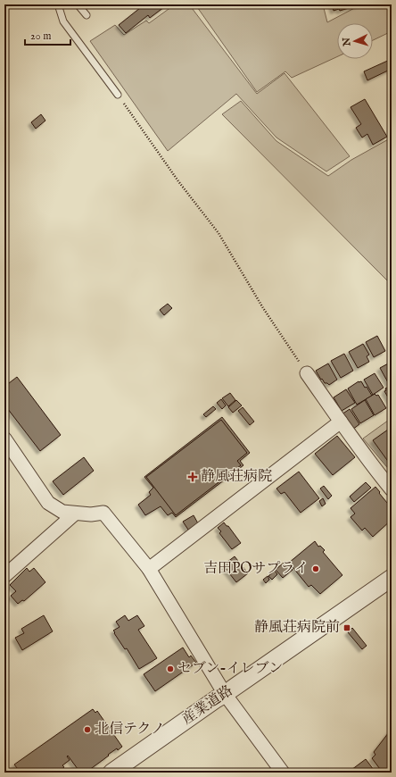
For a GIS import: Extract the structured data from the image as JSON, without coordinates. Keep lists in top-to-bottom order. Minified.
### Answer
{"streets":{"street":["産業道路"]},"places":{"health":["静風荘病院"],"other":["吉田POサプライ","セブン-イレブン","北信テクノ"],"transit":["静風荘病院前"]},"scale_bar":"20 m","north":"left"}
